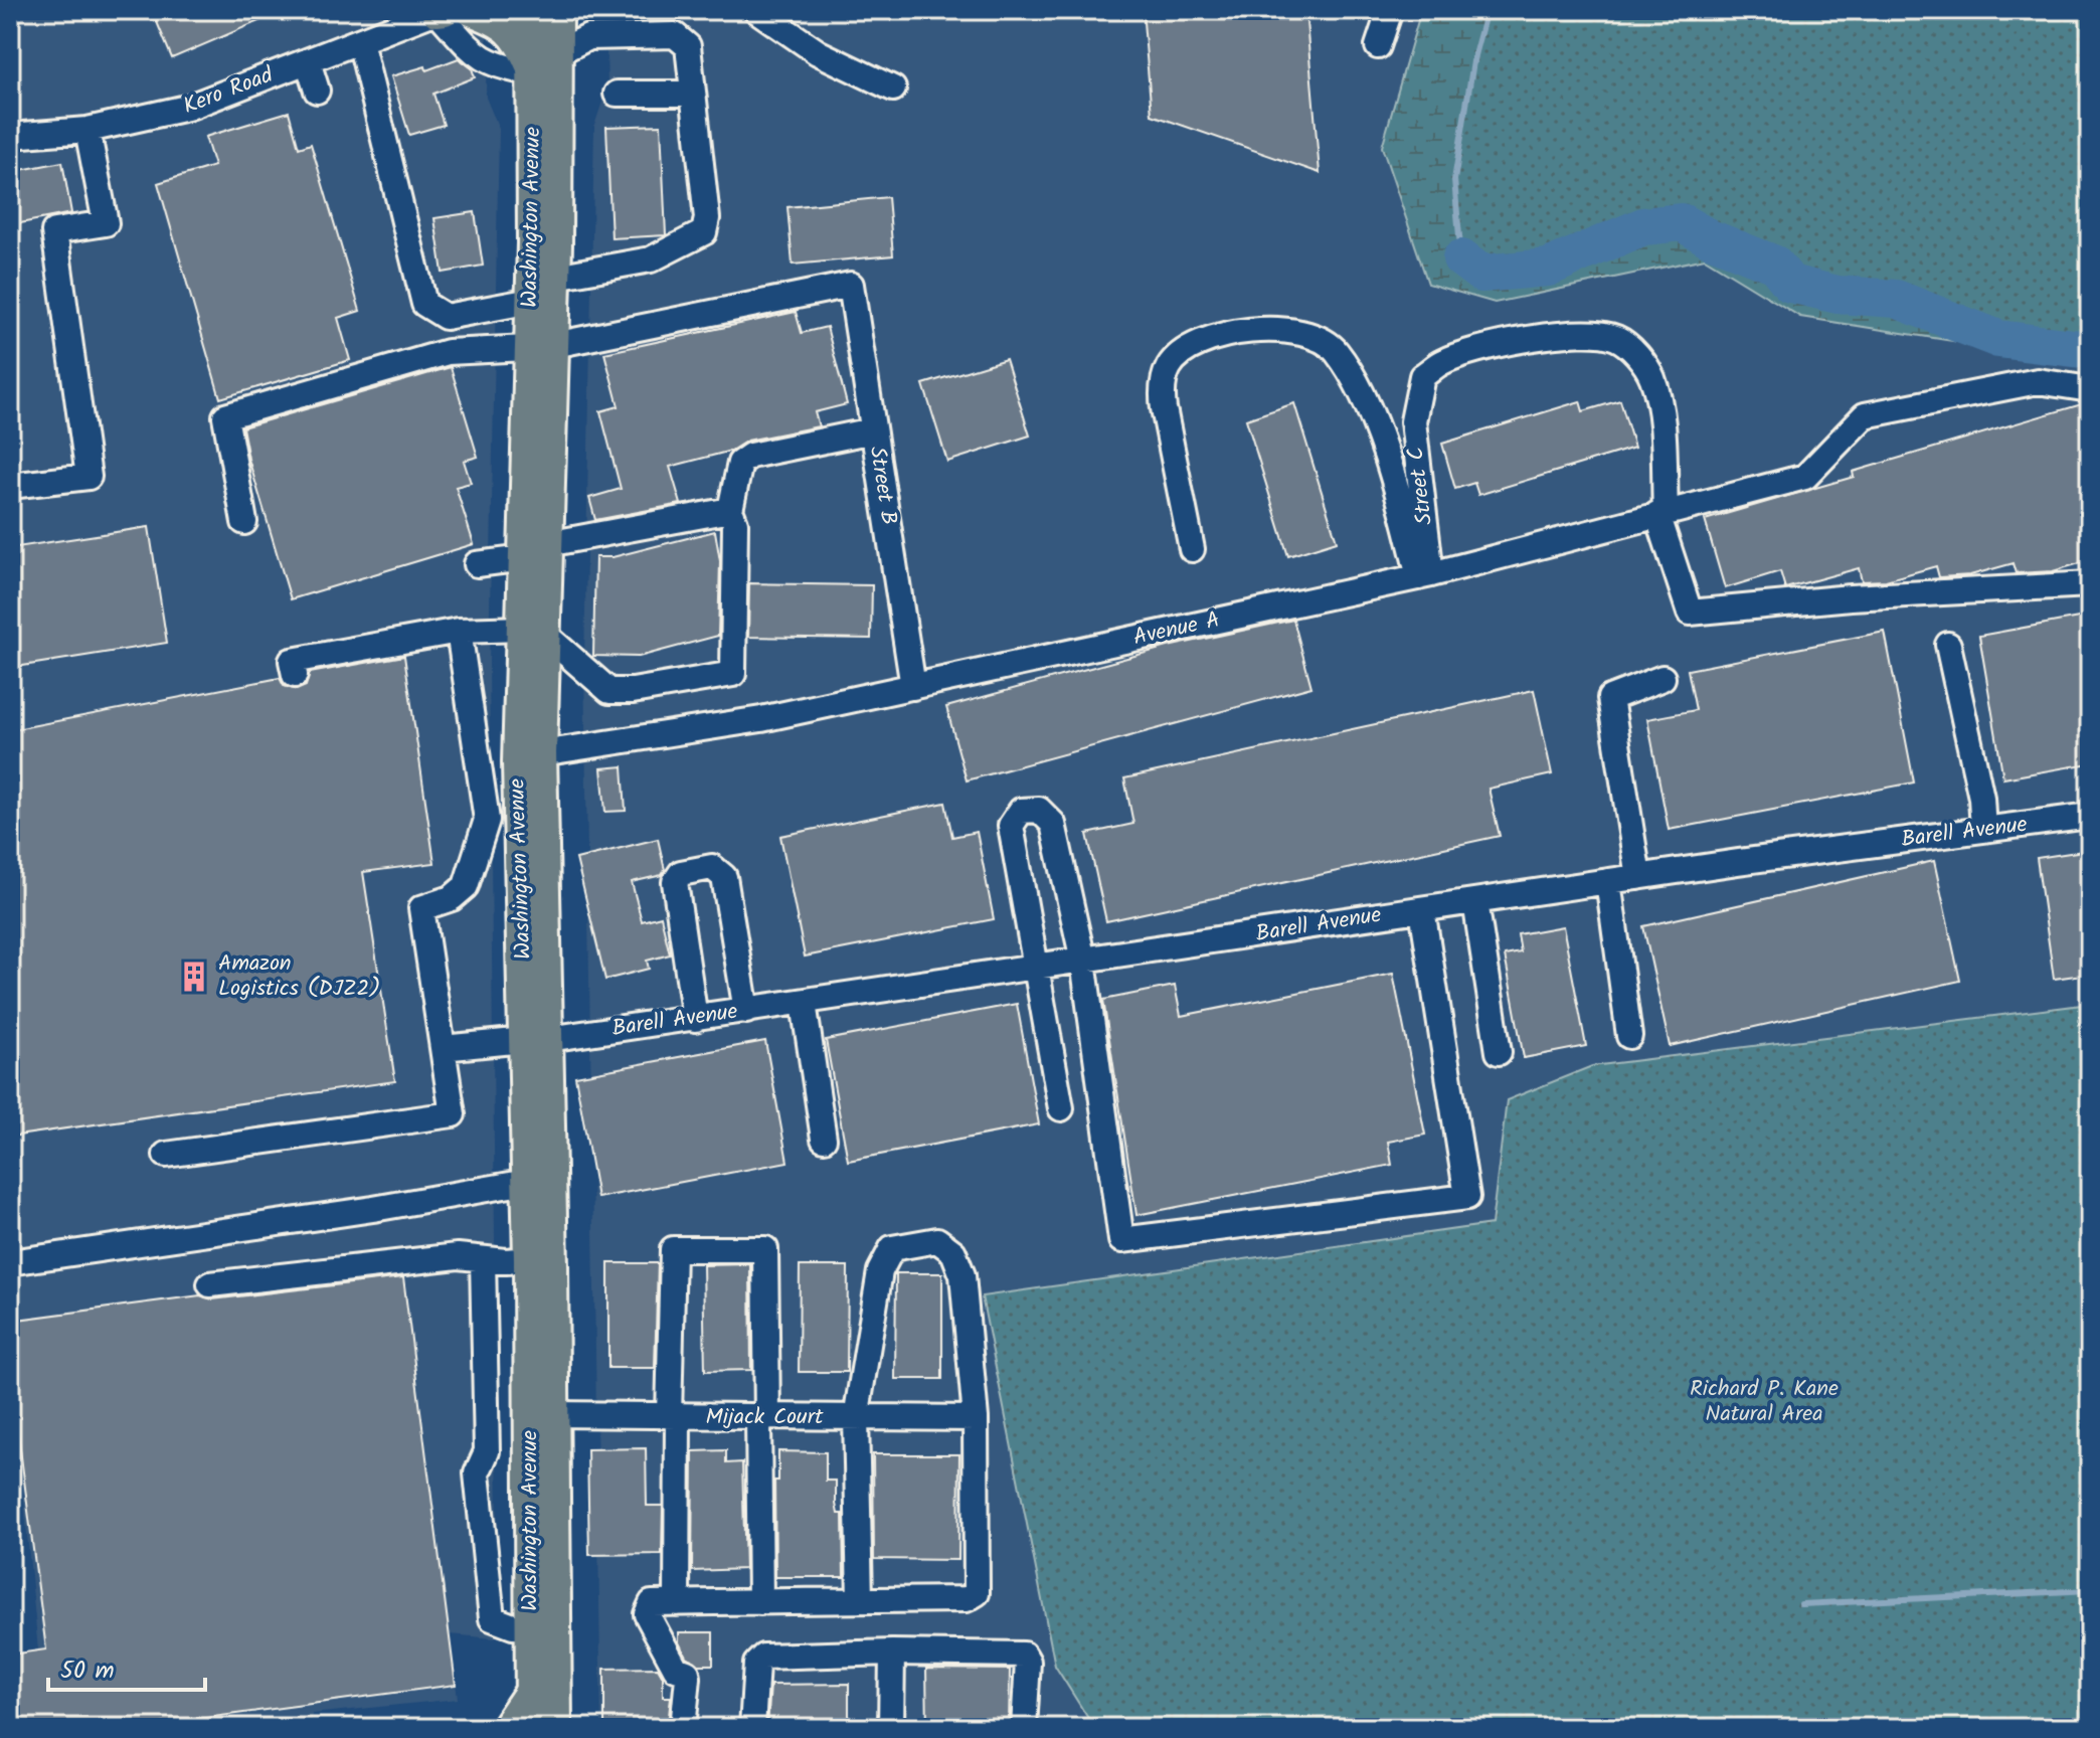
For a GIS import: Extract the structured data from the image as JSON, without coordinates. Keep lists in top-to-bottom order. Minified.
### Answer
{"streets":{"main road":["Washington Avenue"],"street":["Kero Road","Street B","Street C","Avenue A","Barell Avenue","Mijack Court"]},"crossings":[["Washington Avenue","Street B"],["Washington Avenue","Avenue A"],["Washington Avenue","Barell Avenue"],["Washington Avenue","Mijack Court"],["Street B","Avenue A"],["Street C","Avenue A"]],"parks":["Richard P. Kane Natural Area"],"places":{"building":["Amazon Logistics (DJZ2)"]},"scale_bar":"50 m"}
